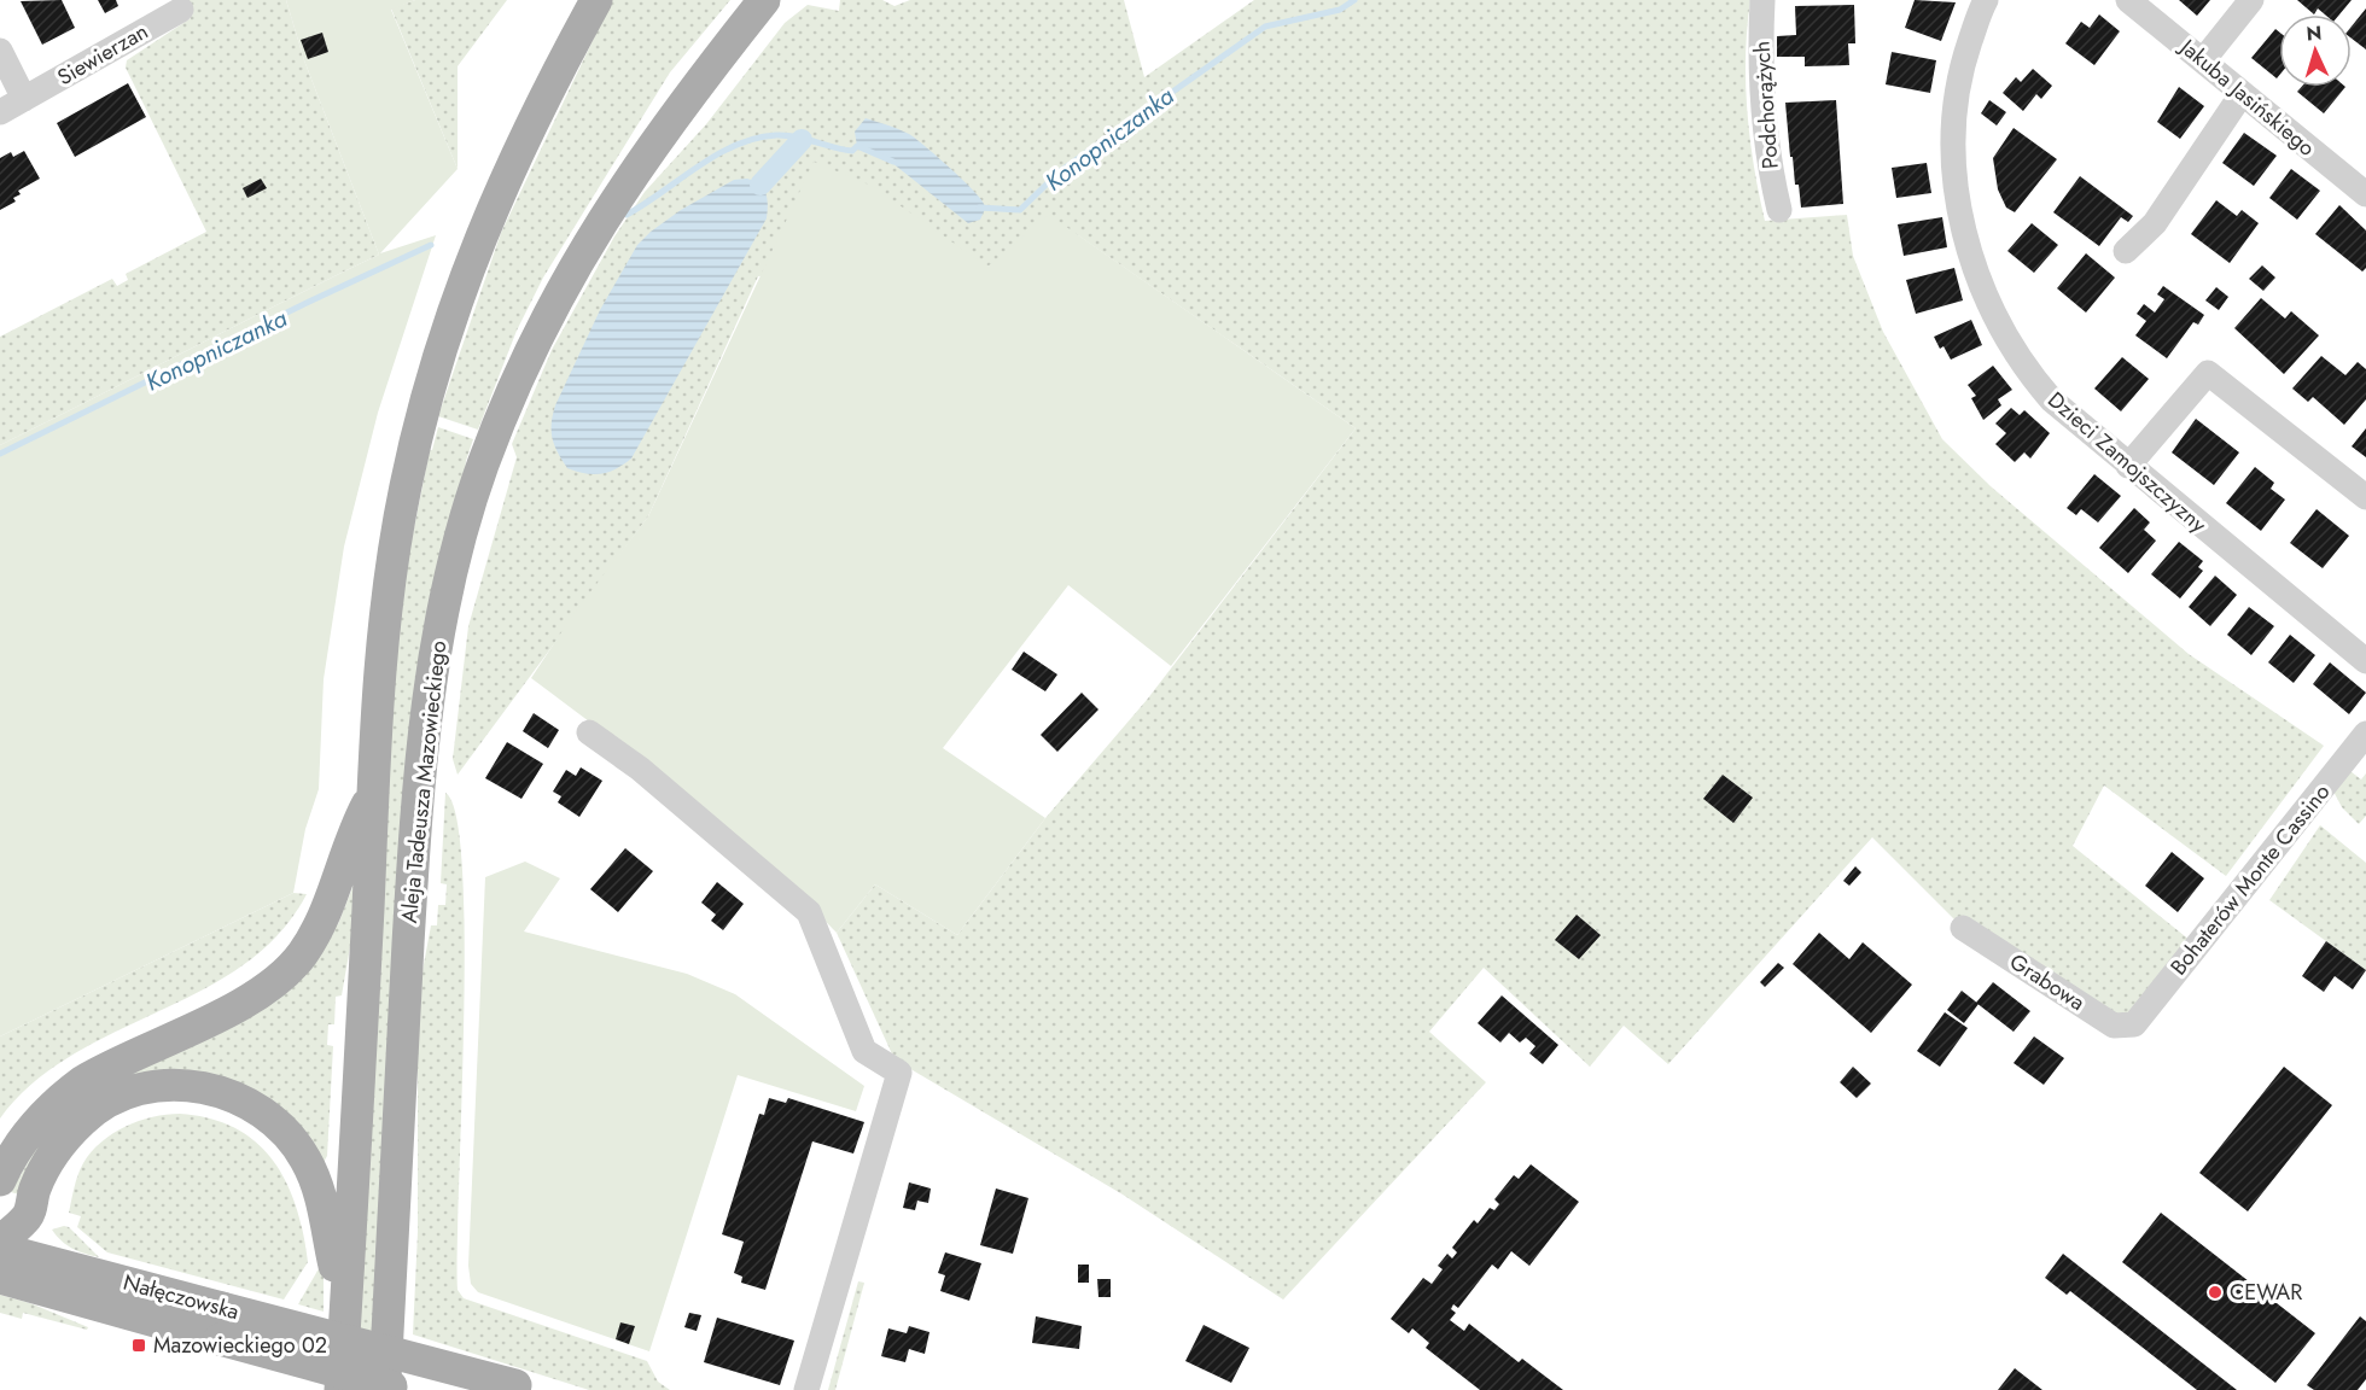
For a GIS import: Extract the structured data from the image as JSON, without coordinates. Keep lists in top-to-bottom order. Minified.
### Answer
{"streets":{"main road":["Aleja Tadeusza Mazowieckiego","Nałęczowska"],"street":["Siewierzan","Jakuba Jasińskiego","Podchorążych","Dzieci Zamojszczyzny","Bohaterów Monte Cassino","Grabowa"]},"crossings":[["Bohaterów Monte Cassino","Grabowa"]],"water":["Konopniczanka"],"places":{"other":["CEWAR"],"transit":["Mazowieckiego 02"]},"north":"top"}
